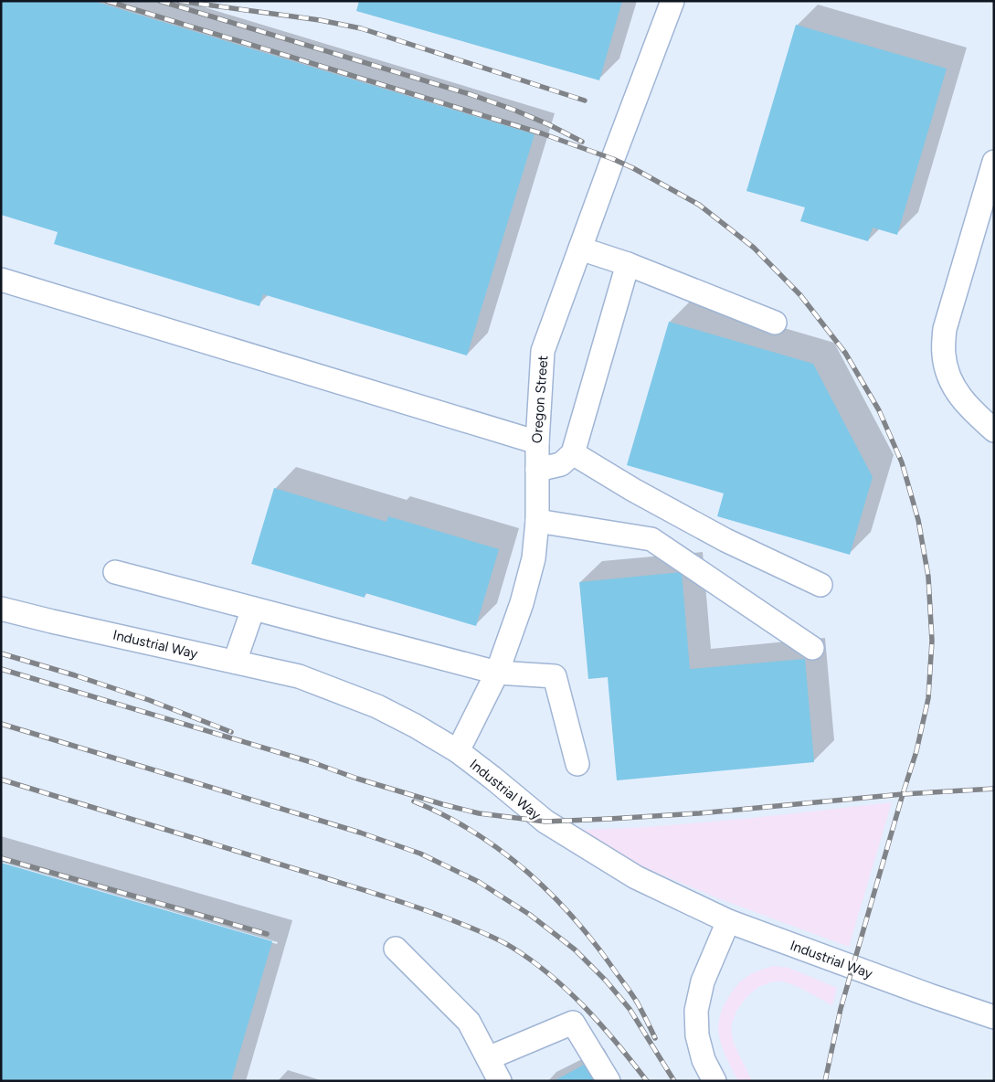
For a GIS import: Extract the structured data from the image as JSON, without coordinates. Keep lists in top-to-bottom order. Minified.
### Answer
{"streets":{"street":["Oregon Street","Industrial Way"]},"crossings":[["Oregon Street","Industrial Way"]]}
